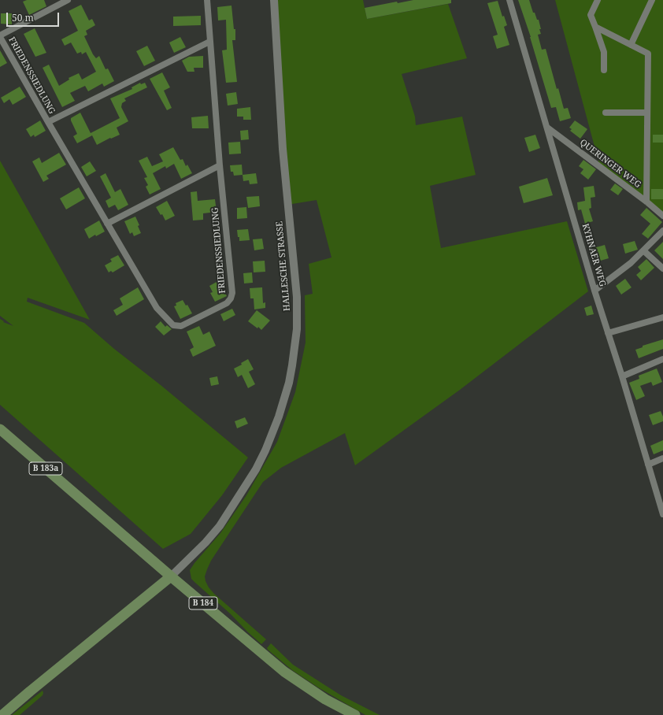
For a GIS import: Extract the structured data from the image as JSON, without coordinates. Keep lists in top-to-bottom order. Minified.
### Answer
{"streets":{"main road":["B 183a","B 184"],"street":["FRIEDENSSIEDLUNG","QUERINGER WEG","KYHNAER WEG","HALLESCHE STRASSE"]},"crossings":[["QUERINGER WEG","KYHNAER WEG"],["HALLESCHE STRASSE","B 183a"],["HALLESCHE STRASSE","B 184"],["B 183a","B 184"]],"scale_bar":"50 m"}
